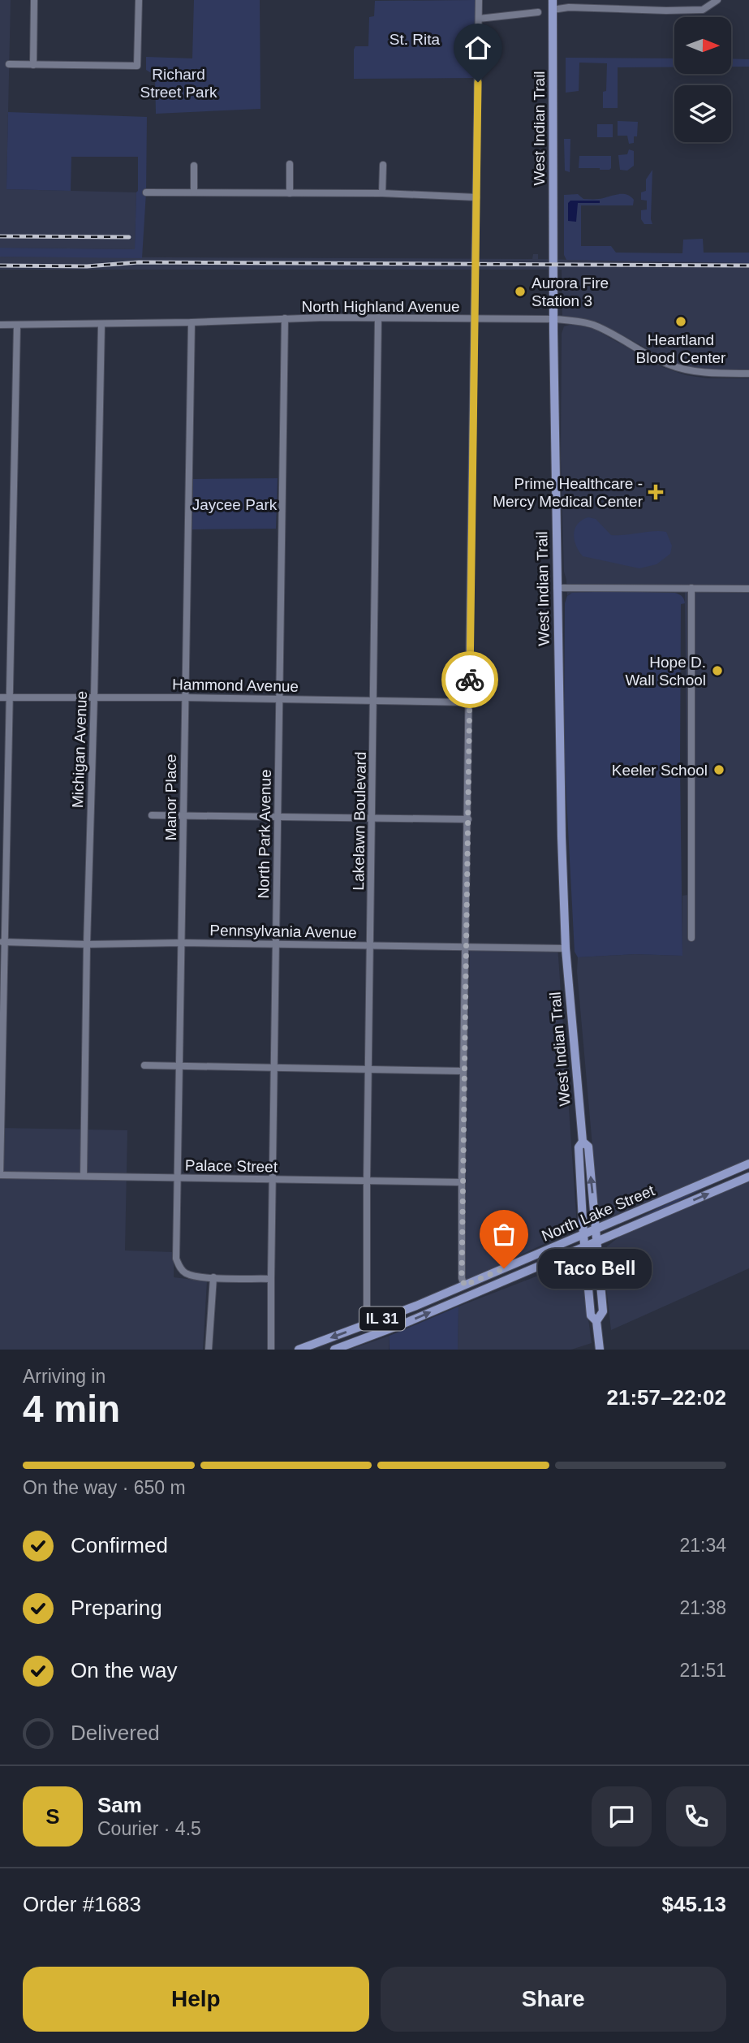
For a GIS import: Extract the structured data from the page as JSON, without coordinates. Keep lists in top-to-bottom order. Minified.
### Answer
{"streets":{"main road":["West Indian Trail","North Lake Street","IL 31"],"street":["North Highland Avenue","Hammond Avenue","Michigan Avenue","Manor Place","Lakelawn Boulevard","North Park Avenue","Pennsylvania Avenue","Palace Street"]},"crossings":[["West Indian Trail","North Highland Avenue"],["West Indian Trail","Pennsylvania Avenue"],["West Indian Trail","North Lake Street"],["North Highland Avenue","Michigan Avenue"],["North Highland Avenue","Manor Place"],["North Highland Avenue","Lakelawn Boulevard"],["North Highland Avenue","North Park Avenue"],["Hammond Avenue","Michigan Avenue"],["Hammond Avenue","Manor Place"],["Hammond Avenue","Lakelawn Boulevard"],["Hammond Avenue","North Park Avenue"],["Michigan Avenue","Pennsylvania Avenue"],["Michigan Avenue","Palace Street"],["Manor Place","Pennsylvania Avenue"],["Manor Place","Palace Street"],["Lakelawn Boulevard","Pennsylvania Avenue"],["Lakelawn Boulevard","Palace Street"],["Lakelawn Boulevard","North Lake Street"],["North Park Avenue","Pennsylvania Avenue"],["North Park Avenue","Palace Street"]],"parks":["St. Rita","Richard Street Park","Jaycee Park"],"places":{"other":["Aurora Fire Station 3","Heartland Blood Center","Hope D. Wall School","Keeler School","Taco Bell"],"health":["Prime Healthcare - Mercy Medical Center"]},"north":"right","page":{"bubble":"Taco Bell","heading":["4 min","Arriving in","21:57–22:02"],"panel":["Sam","Courier · 4.5","Order #1683","$45.13"],"bar":"On the way · 650 m","list":[["Confirmed","21:34"],["Preparing","21:38"],["On the way","21:51"],"Delivered"],"round":"S","buttons":["Help","Share"]}}
